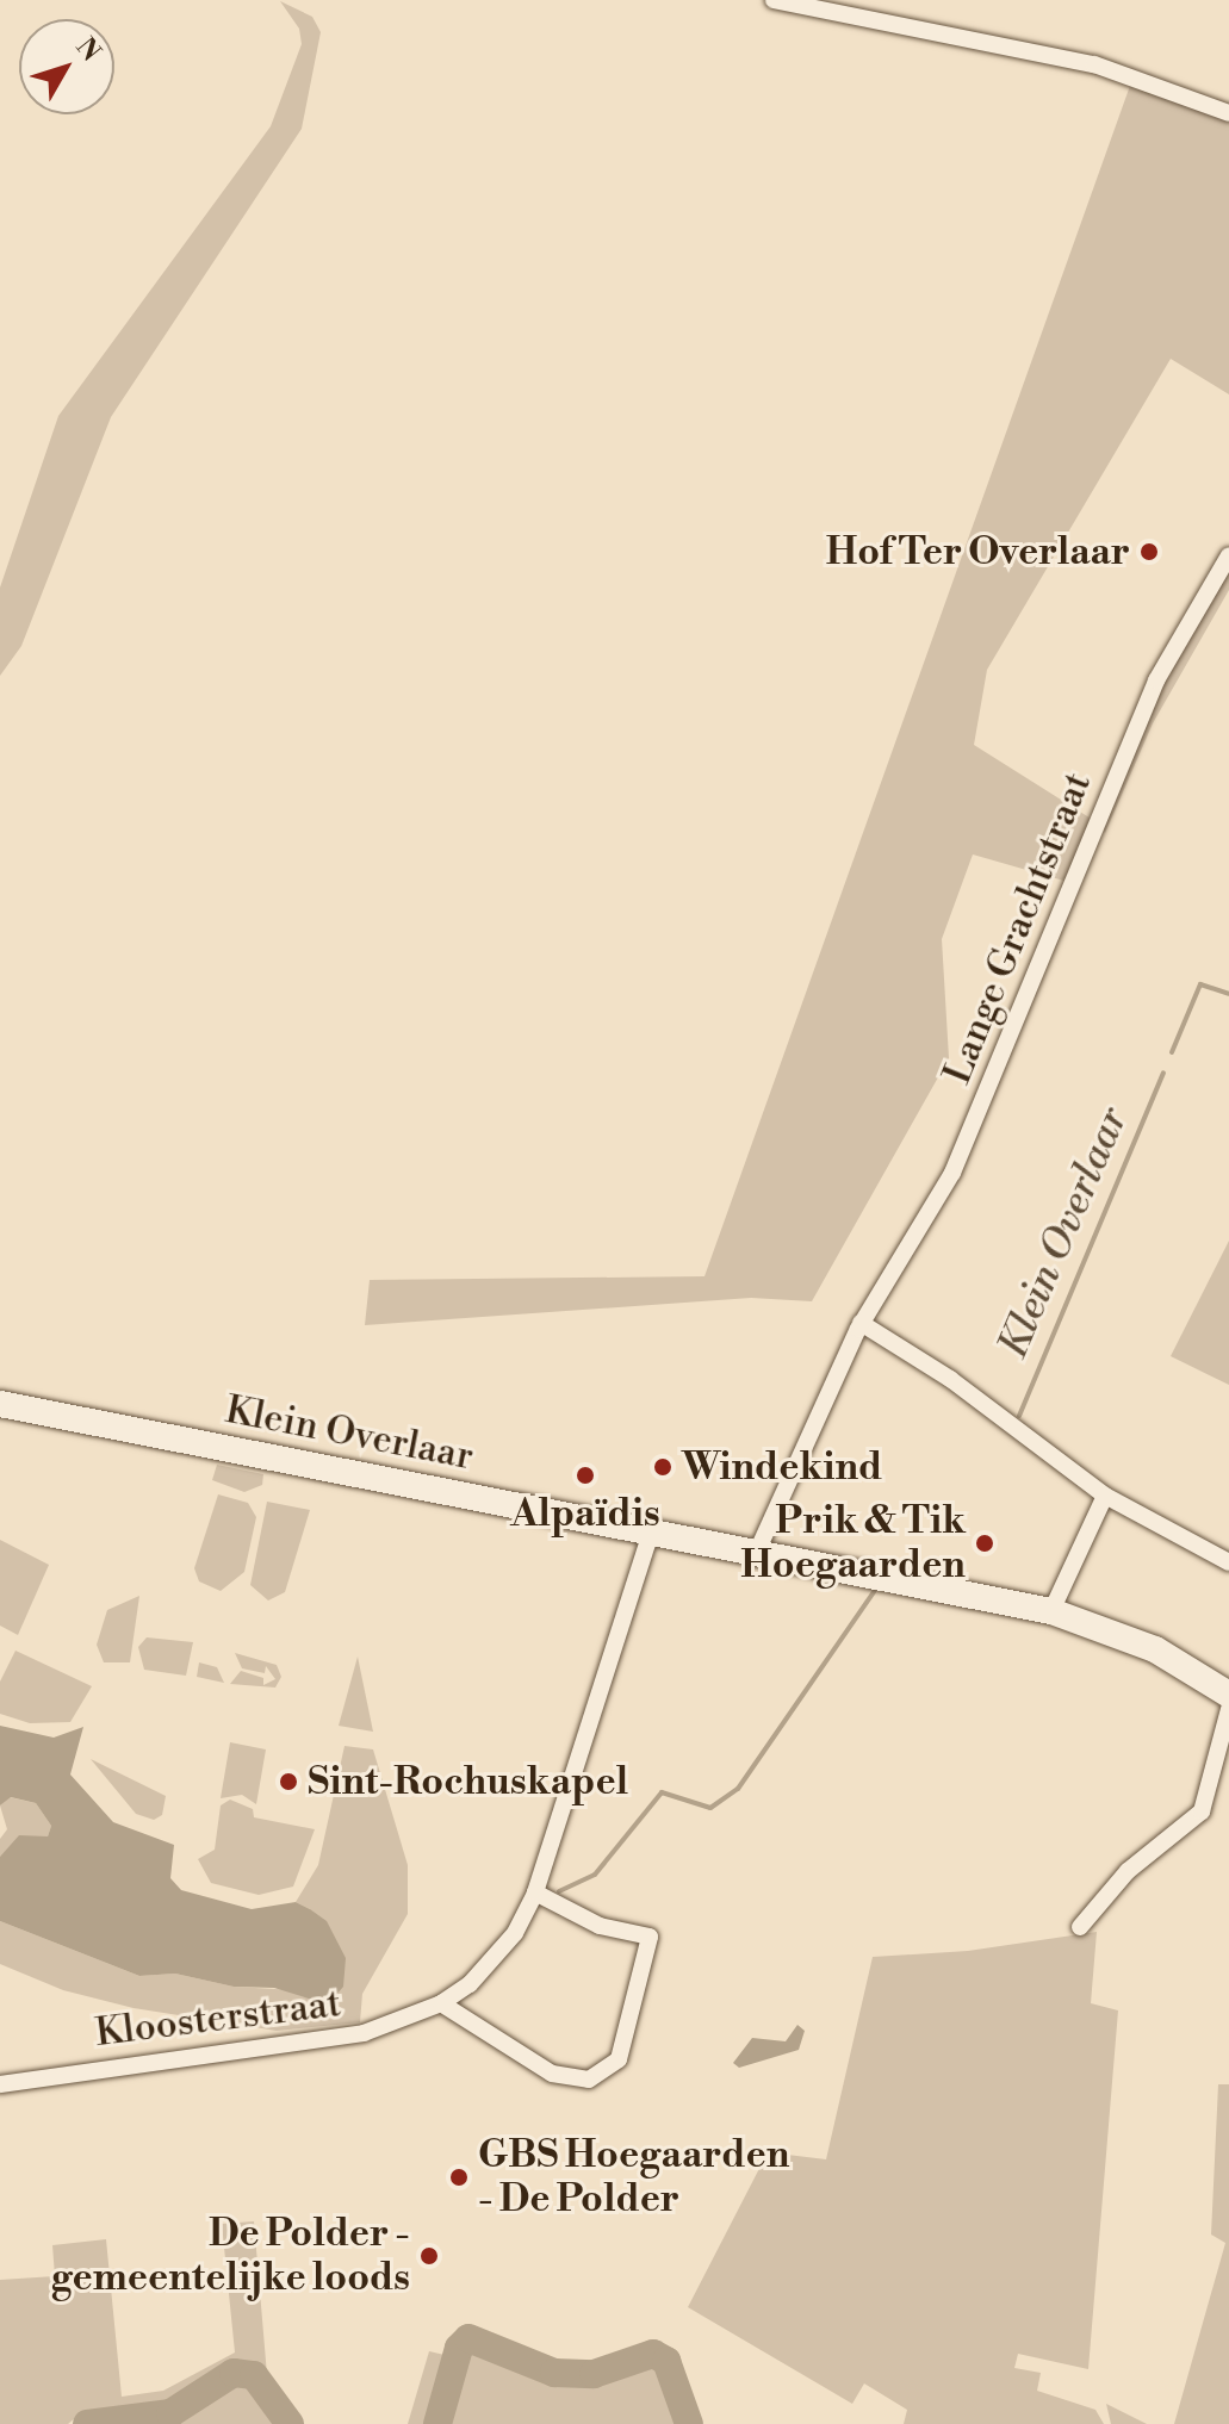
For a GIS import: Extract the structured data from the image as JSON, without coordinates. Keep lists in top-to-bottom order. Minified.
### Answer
{"streets":{"main road":["Klein Overlaar"],"street":["Lange Grachtstraat","Kloosterstraat"]},"crossings":[["Lange Grachtstraat","Klein Overlaar"],["Klein Overlaar","Kloosterstraat"]],"water":["Klein Overlaar"],"places":["Hof Ter Overlaar","Windekind","Alpaïdis","Prik & Tik Hoegaarden","Sint-Rochuskapel","GBS Hoegaarden - De Polder","De Polder - gemeentelijke loods"],"north":"top right"}
